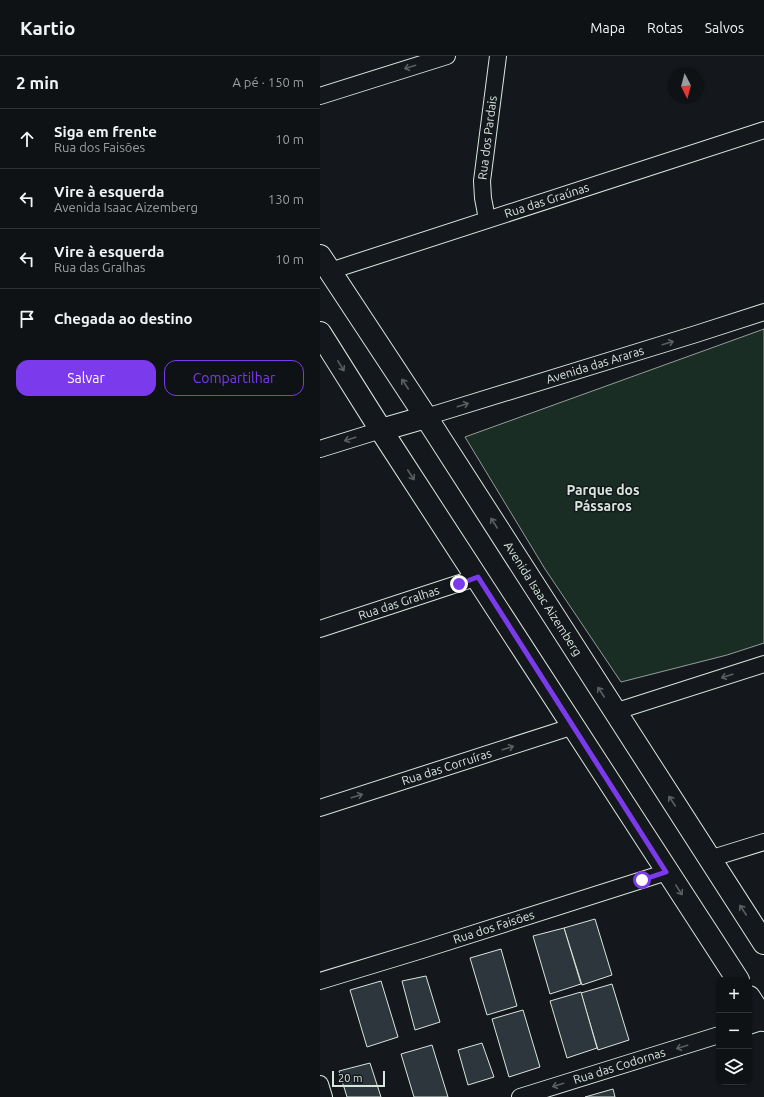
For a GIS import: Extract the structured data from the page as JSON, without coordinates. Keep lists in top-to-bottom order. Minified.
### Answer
{"streets":{"street":["Rua dos Pardais","Rua das Graúnas","Avenida das Araras","Avenida Isaac Aizemberg","Rua das Gralhas","Rua das Corruíras","Rua dos Faisões","Rua das Codornas"]},"crossings":[["Rua dos Pardais","Rua das Graúnas"],["Rua das Graúnas","Avenida Isaac Aizemberg"],["Avenida das Araras","Avenida Isaac Aizemberg"]],"one_way":["Avenida das Araras","Rua das Corruíras","Rua das Codornas"],"districts":["Parque dos Pássaros"],"scale_bar":"20 m","north":"bottom","page":{"header":"Kartio","nav":["Mapa","Rotas","Salvos"],"heading":["2 min","A pé · 150 m"],"list":[["Siga em frente","Rua dos Faisões","10 m"],["Vire à esquerda","Avenida Isaac Aizemberg","130 m"],["Vire à esquerda","Rua das Gralhas","10 m"],"Chegada ao destino"],"buttons":["Salvar","Compartilhar"],"map_buttons":["+","−"],"scale":"20 m"}}
